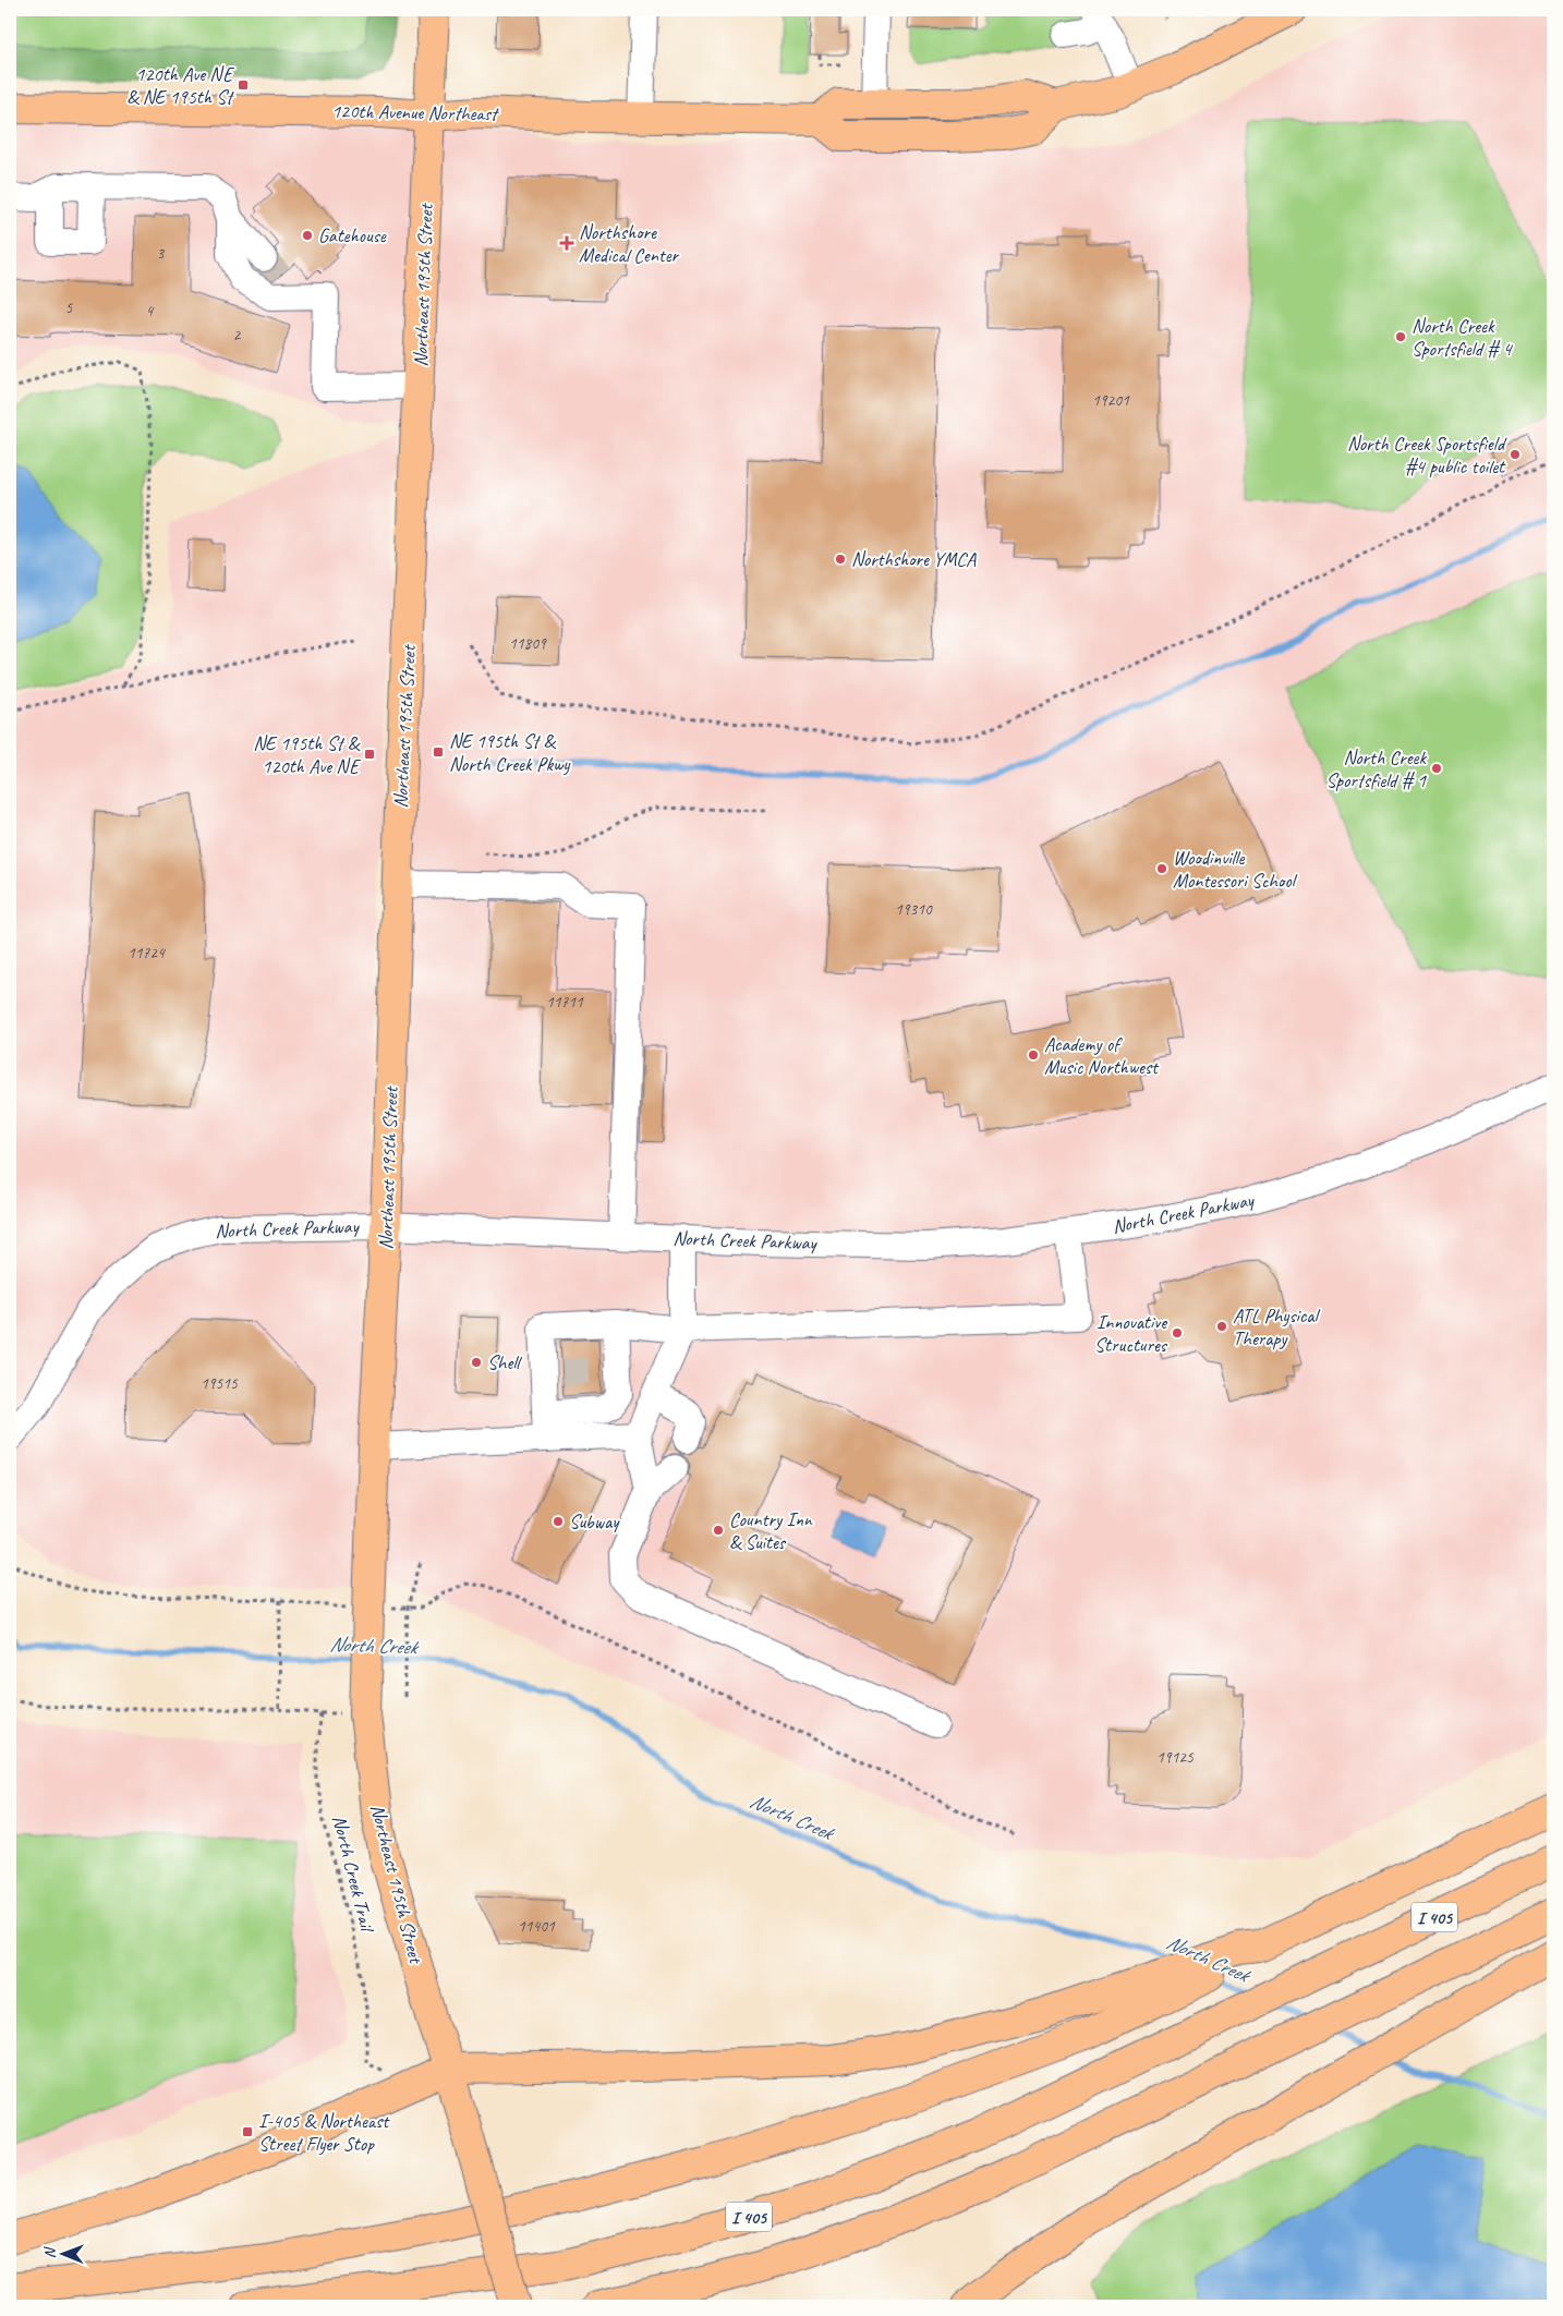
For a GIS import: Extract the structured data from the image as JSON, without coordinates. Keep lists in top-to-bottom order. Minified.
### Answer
{"streets":{"main road":["120th Avenue Northeast","Northeast 195th Street","I 405"],"street":["North Creek Parkway"],"path":["North Creek Trail"]},"crossings":[["120th Avenue Northeast","Northeast 195th Street"],["Northeast 195th Street","North Creek Parkway"]],"water":["North Creek"],"places":{"transit":["120th Ave NE & NE 195th St","NE 195th St & North Creek Pkwy","NE 195th St & 120th Ave NE","I-405 & Northeast Street Flyer Stop"],"other":["Gatehouse","North Creek Sportsfield # 4","North Creek Sportsfield #4 public toilet","Northshore YMCA","North Creek Sportsfield # 1","Woodinville Montessori School","Academy of Music Northwest","ATL Physical Therapy","Innovative Structures","Shell","Subway","Country Inn & Suites"],"health":["Northshore Medical Center"]},"house_numbers":["3","5","4","2","19201","11809","19310","11724","11711","19515","19125","11401"],"north":"left"}
